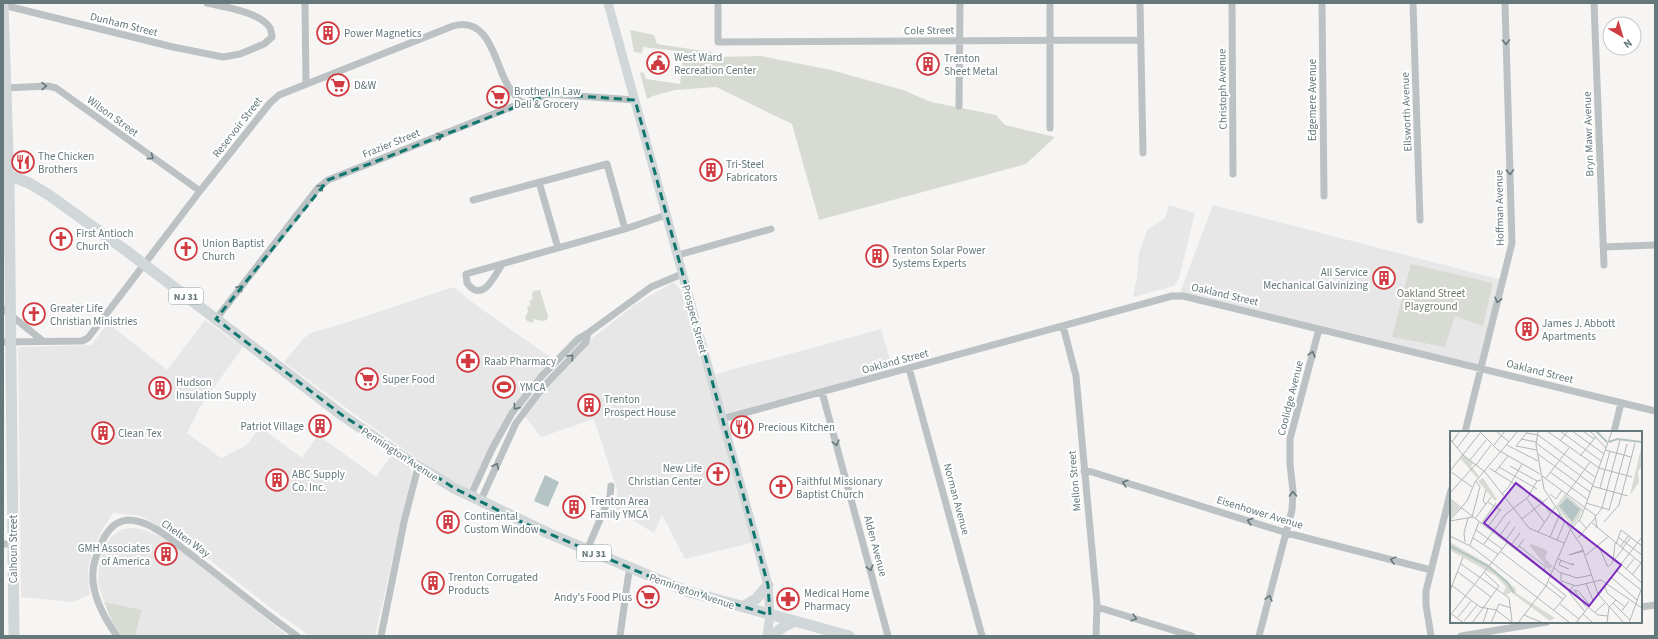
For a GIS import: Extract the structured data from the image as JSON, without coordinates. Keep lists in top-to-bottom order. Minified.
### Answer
{"streets":{"main road":["NJ 31","Pennington Avenue","Calhoun Street"],"street":["Dunham Street","Cole Street","Christoph Avenue","Edgemere Avenue","Ellsworth Avenue","Wilson Street","Reservoir Street","Bryn Mawr Avenue","Frazier Street","Hoffman Avenue","Oakland Street","Prospect Street","Coolidge Avenue","Mellon Street","Norman Avenue","Eisenhower Avenue","Chelten Way","Alden Avenue"]},"crossings":[["Dunham Street","Calhoun Street"],["Wilson Street","Reservoir Street"],["Wilson Street","Calhoun Street"],["Reservoir Street","Frazier Street"],["Reservoir Street","Pennington Avenue"],["Frazier Street","Prospect Street"],["Frazier Street","Pennington Avenue"],["Hoffman Avenue","Oakland Street"],["Oakland Street","Prospect Street"],["Oakland Street","Coolidge Avenue"],["Oakland Street","Mellon Street"],["Oakland Street","Norman Avenue"],["Oakland Street","Alden Avenue"],["Prospect Street","Pennington Avenue"],["Coolidge Avenue","Eisenhower Avenue"],["Pennington Avenue","Calhoun Street"],["Mellon Street","Eisenhower Avenue"]],"one_way":["Wilson Street","Frazier Street","Hoffman Avenue","Coolidge Avenue","Eisenhower Avenue","Alden Avenue"],"parks":["Oakland Street Playground"],"places":{"building":["Power Magnetics","Trenton Sheet Metal","Tri-Steel Fabricators","Trenton Solar Power Systems Experts","All Service Mechanical Galvinizing","James J. Abbott Apartments","Hudson Insulation Supply","Trenton Prospect House","Patriot Village","Clean Tex","ABC Supply Co. Inc.","Trenton Area Family YMCA","Continental Custom Window","GMH Associates of America","Trenton Corrugated Products"],"public building":["West Ward Recreation Center"],"supermarket":["D&W","Brother In Law Deli & Grocery","Super Food","Andy's Food Plus"],"restaurant":["The Chicken Brothers","Precious Kitchen"],"church":["First Antioch Church","Union Baptist Church","Greater Life Christian Ministries","New Life Christian Center","Faithful Missionary Baptist Church"],"pharmacy":["Raab Pharmacy","Medical Home Pharmacy"],"sports":["YMCA"]},"north":"bottom right"}
